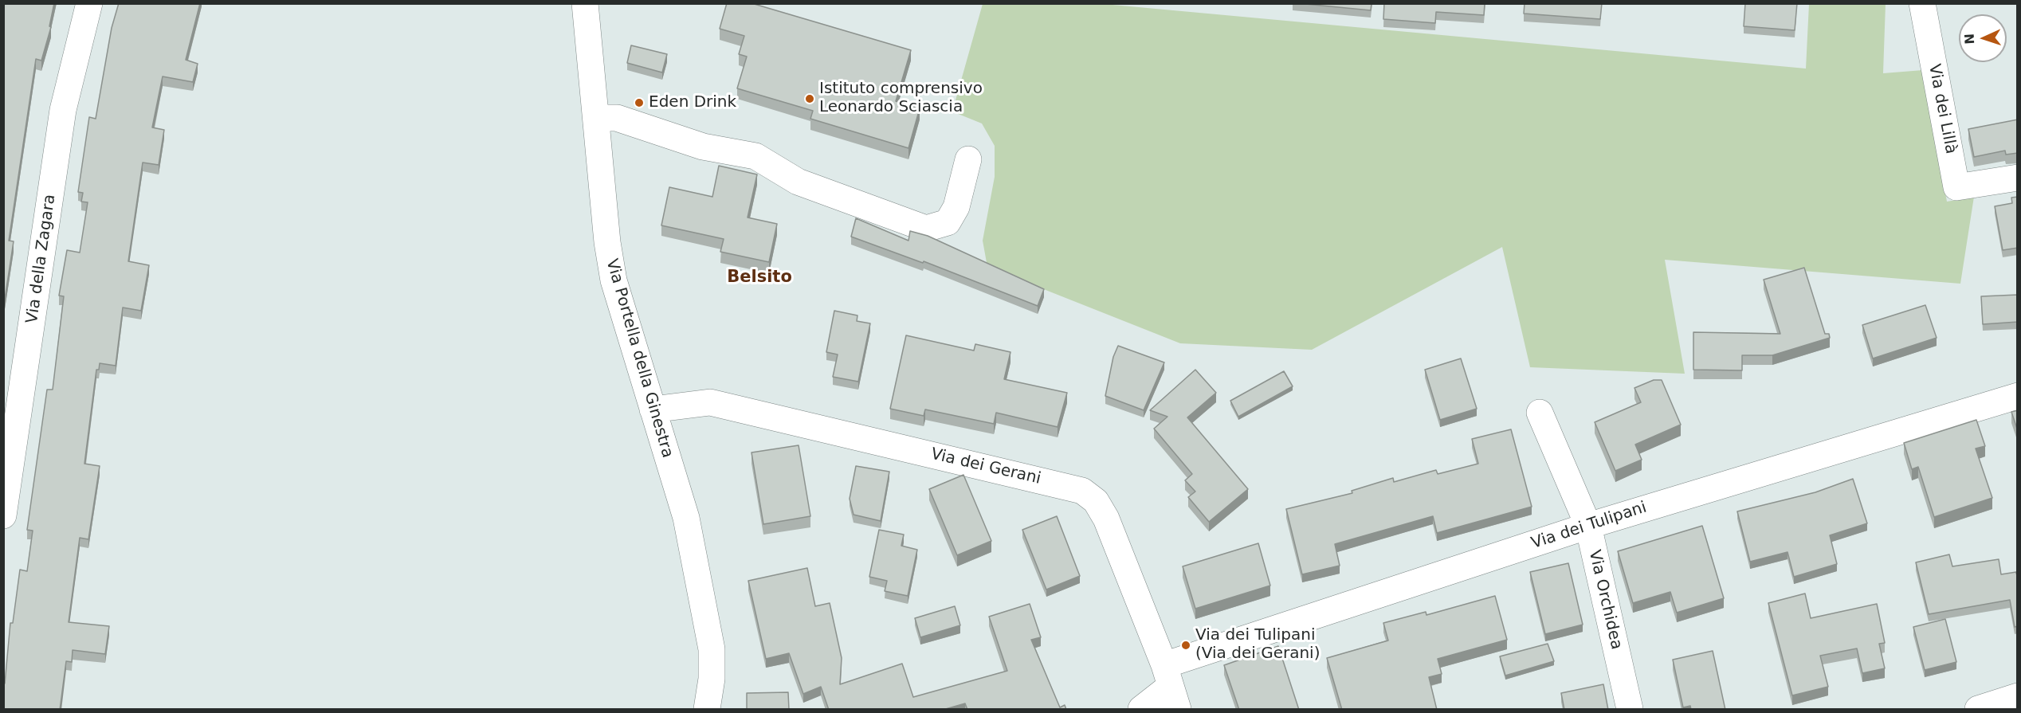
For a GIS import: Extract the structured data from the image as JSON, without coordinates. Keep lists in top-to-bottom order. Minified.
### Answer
{"streets":{"street":["Via dei Lillà","Via della Zagara","Via Portella della Ginestra","Via dei Gerani","Via dei Tulipani","Via Orchidea"]},"crossings":[["Via Portella della Ginestra","Via dei Gerani"],["Via dei Gerani","Via dei Tulipani"],["Via dei Tulipani","Via Orchidea"]],"districts":["Belsito"],"places":["Istituto comprensivo Leonardo Sciascia","Eden Drink","Via dei Tulipani (Via dei Gerani)"],"north":"left"}
